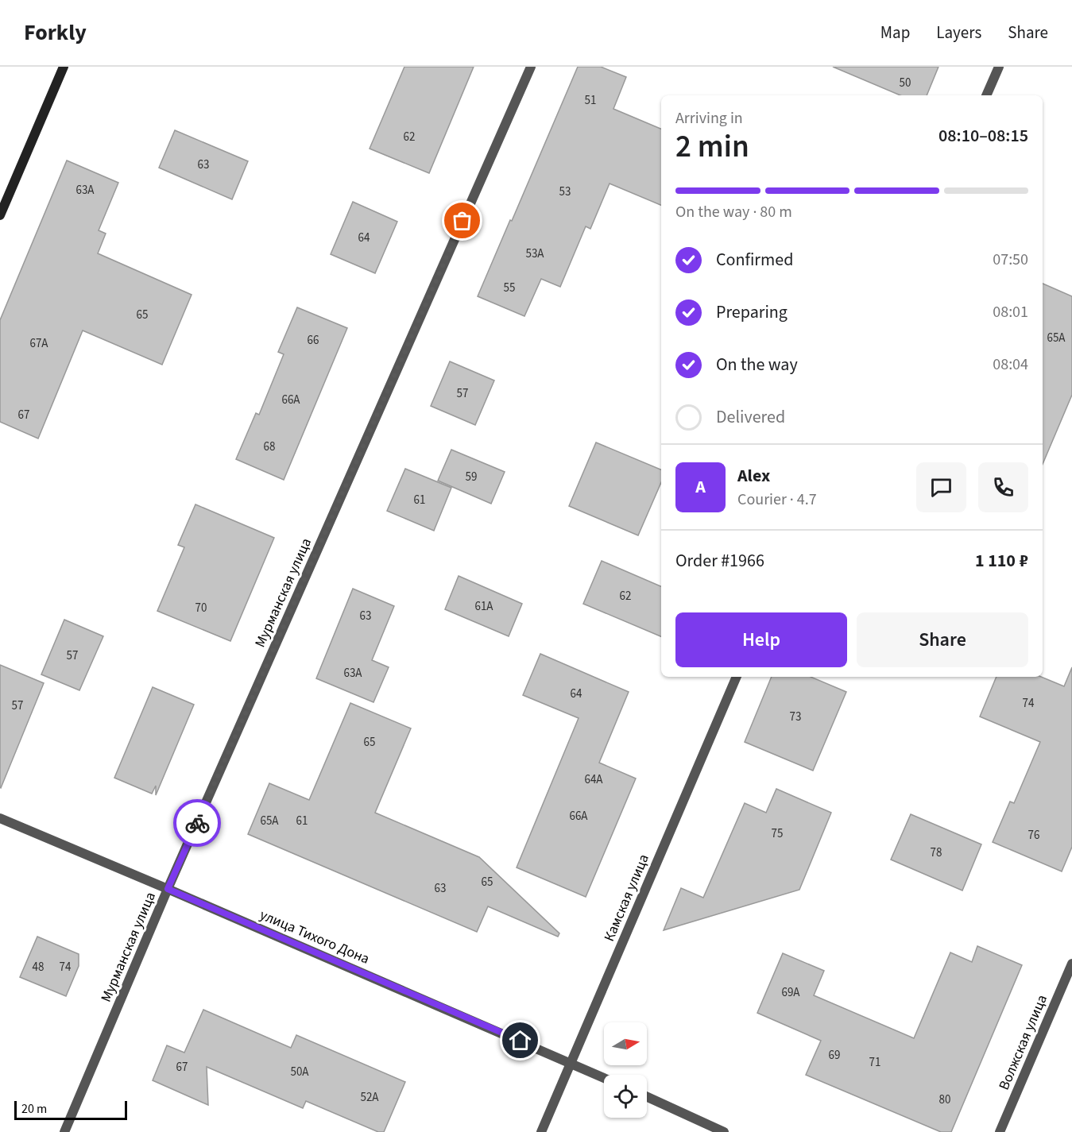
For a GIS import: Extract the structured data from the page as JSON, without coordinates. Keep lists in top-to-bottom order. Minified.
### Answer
{"streets":{"street":["Мурманская улица","Камская улица","улица Тихого Дона","Волжская улица"]},"crossings":[["Мурманская улица","улица Тихого Дона"],["Камская улица","улица Тихого Дона"]],"house_numbers":["50","51","62","63","63А","53","64","53А","55","65","65А","66","67А","57","66А","67","68","59","61","62","61А","70","63","57","63А","64","74","57","73","65","64А","66А","65А","61","75","76","78","65","63","48","74","69А","69","71","67","50А","52А","80"],"scale_bar":"20 m","north":"right","page":{"header":"Forkly","nav":["Map","Layers","Share"],"heading":["2 min","Arriving in","08:10–08:15"],"panel":["Alex","Courier · 4.7","Order #1966","1 110 ₽"],"bar":"On the way · 80 m","list":[["Confirmed","07:50"],["Preparing","08:01"],["On the way","08:04"],"Delivered"],"round":"A","buttons":["Help","Share"],"scale":"20 m"}}
